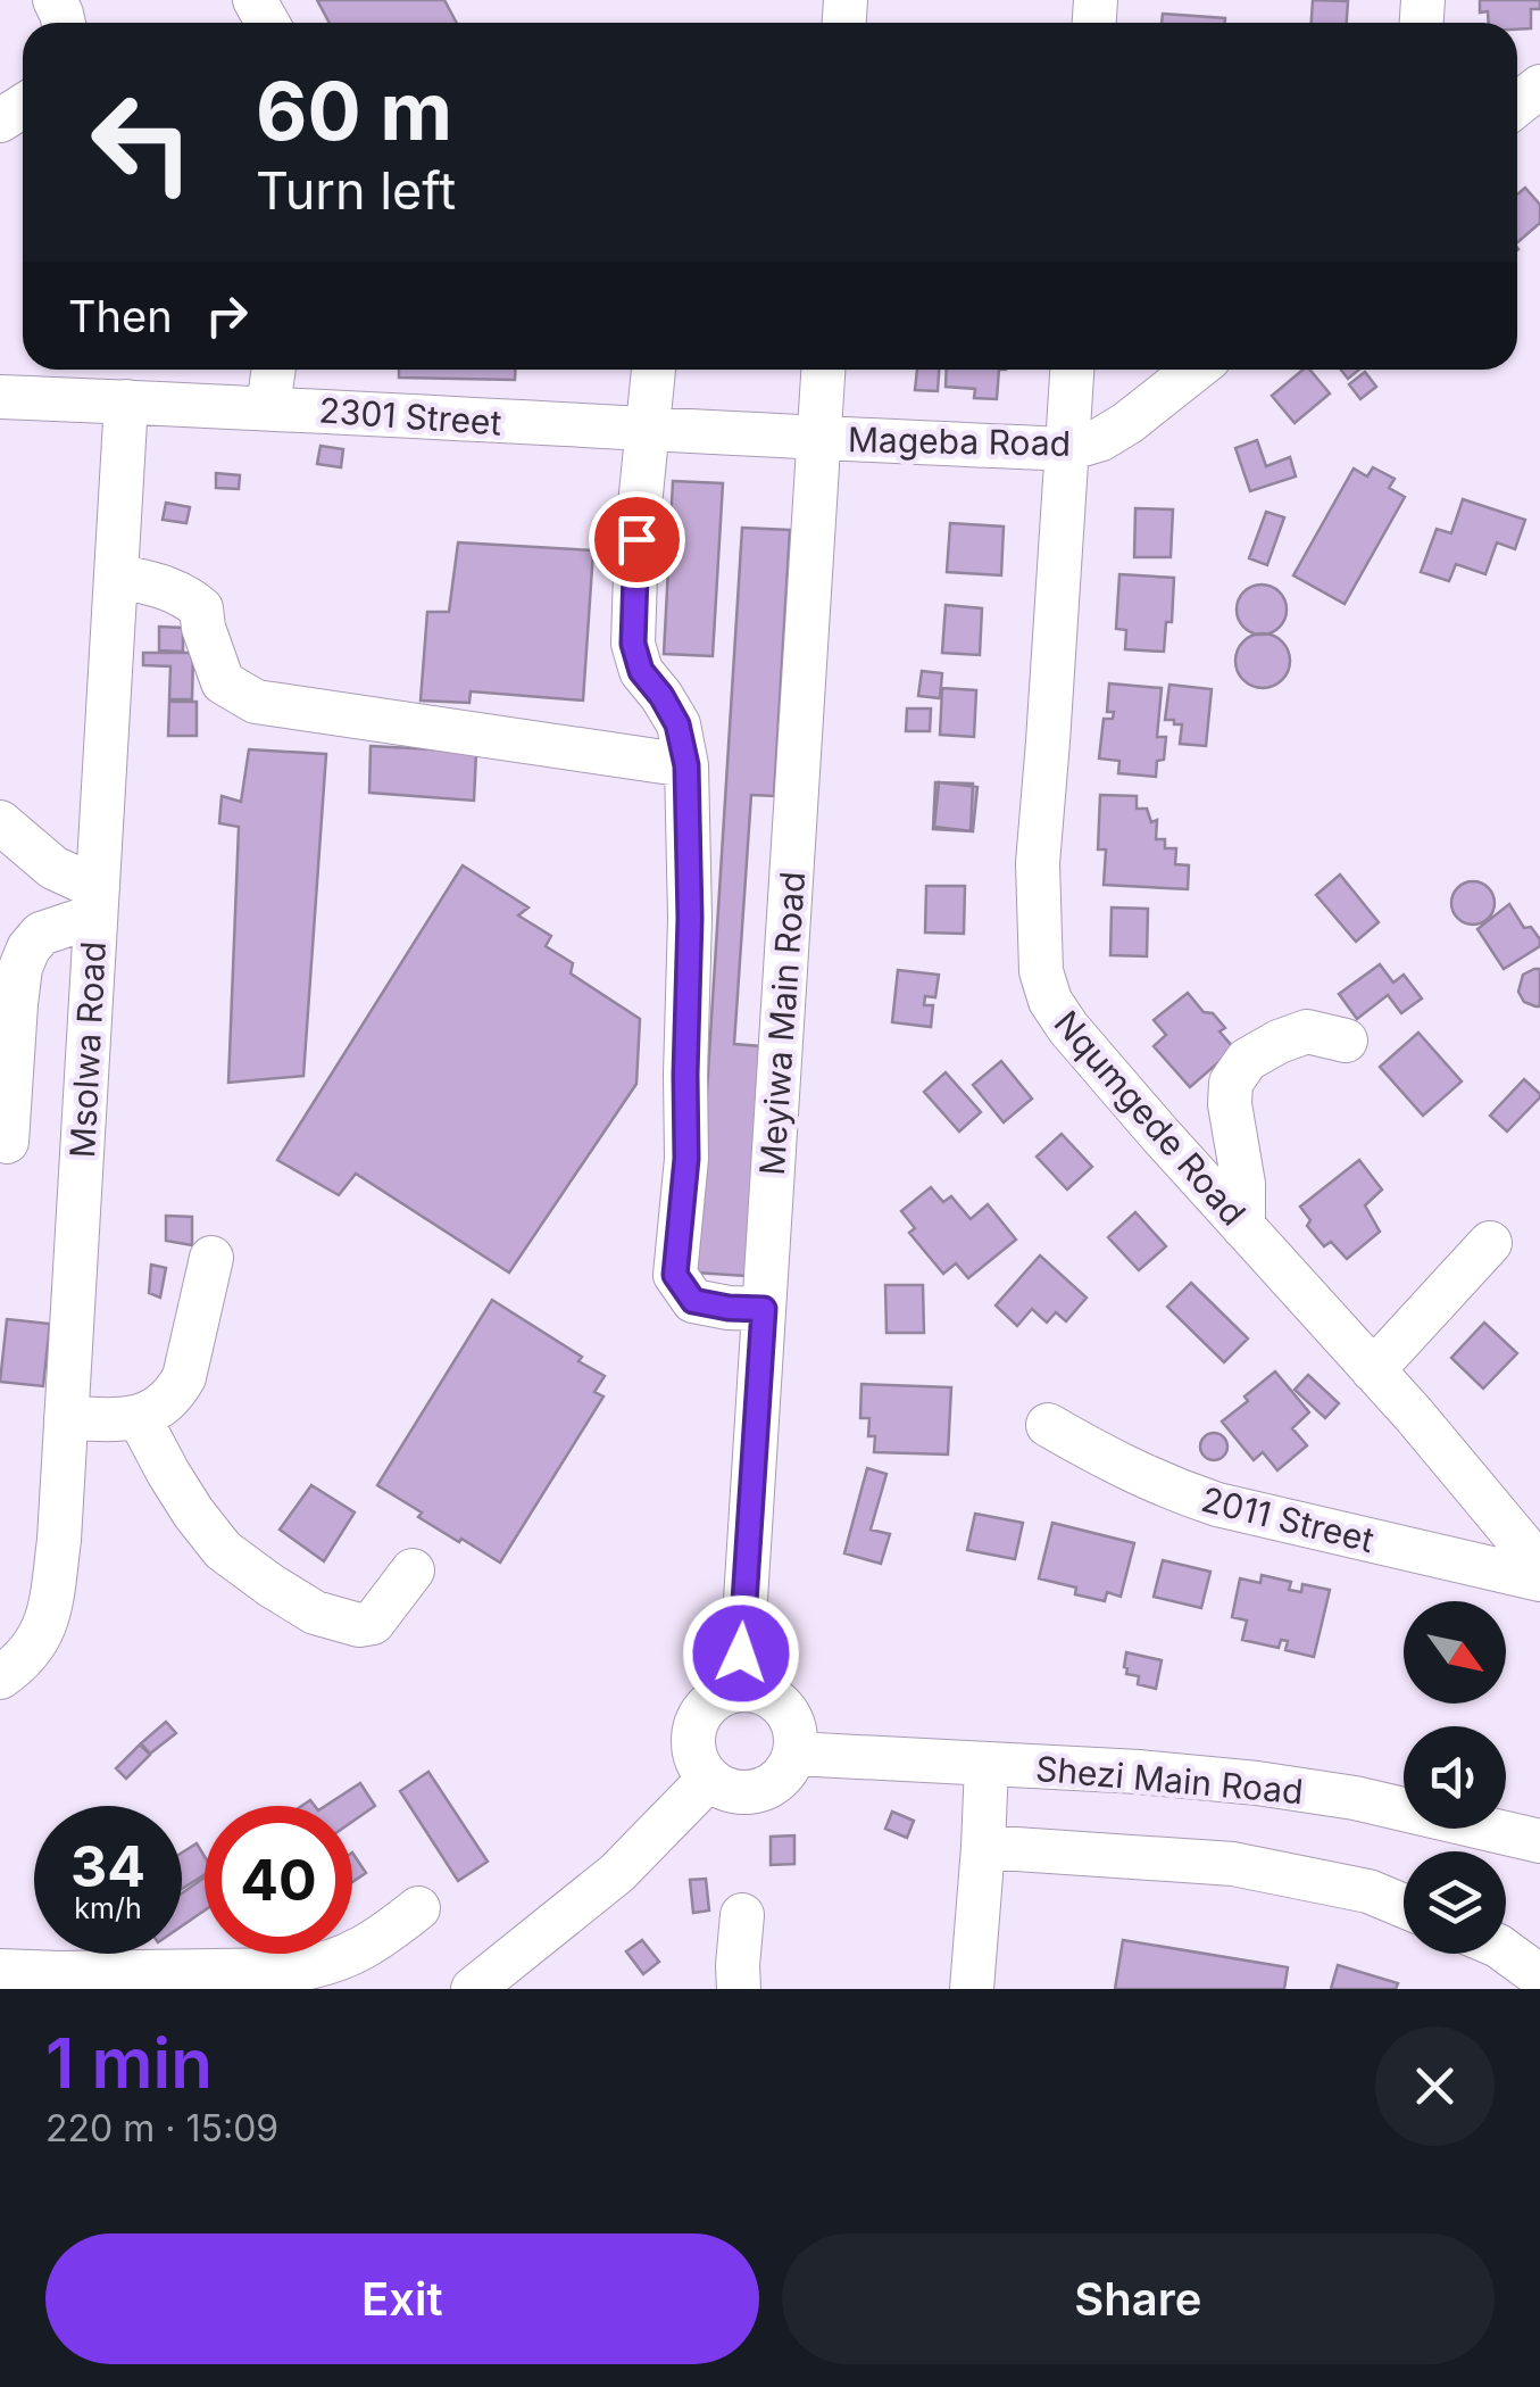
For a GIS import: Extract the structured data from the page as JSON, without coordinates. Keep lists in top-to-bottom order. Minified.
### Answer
{"streets":{"street":["2301 Street","Mageba Road","Meyiwa Main Road","Msolwa Road","Nqumgede Road","2011 Street","Shezi Main Road"]},"crossings":[["2301 Street","Mageba Road"],["2301 Street","Meyiwa Main Road"],["2301 Street","Msolwa Road"],["Mageba Road","Meyiwa Main Road"],["Mageba Road","Nqumgede Road"],["Meyiwa Main Road","Shezi Main Road"]],"north":"bottom right","page":{"turn":["60 m","Turn left"],"then":"Then","speed":"34 km/h","limit":"40","heading":["1 min","220 m · 15:09"],"buttons":["Exit","Share"]}}
